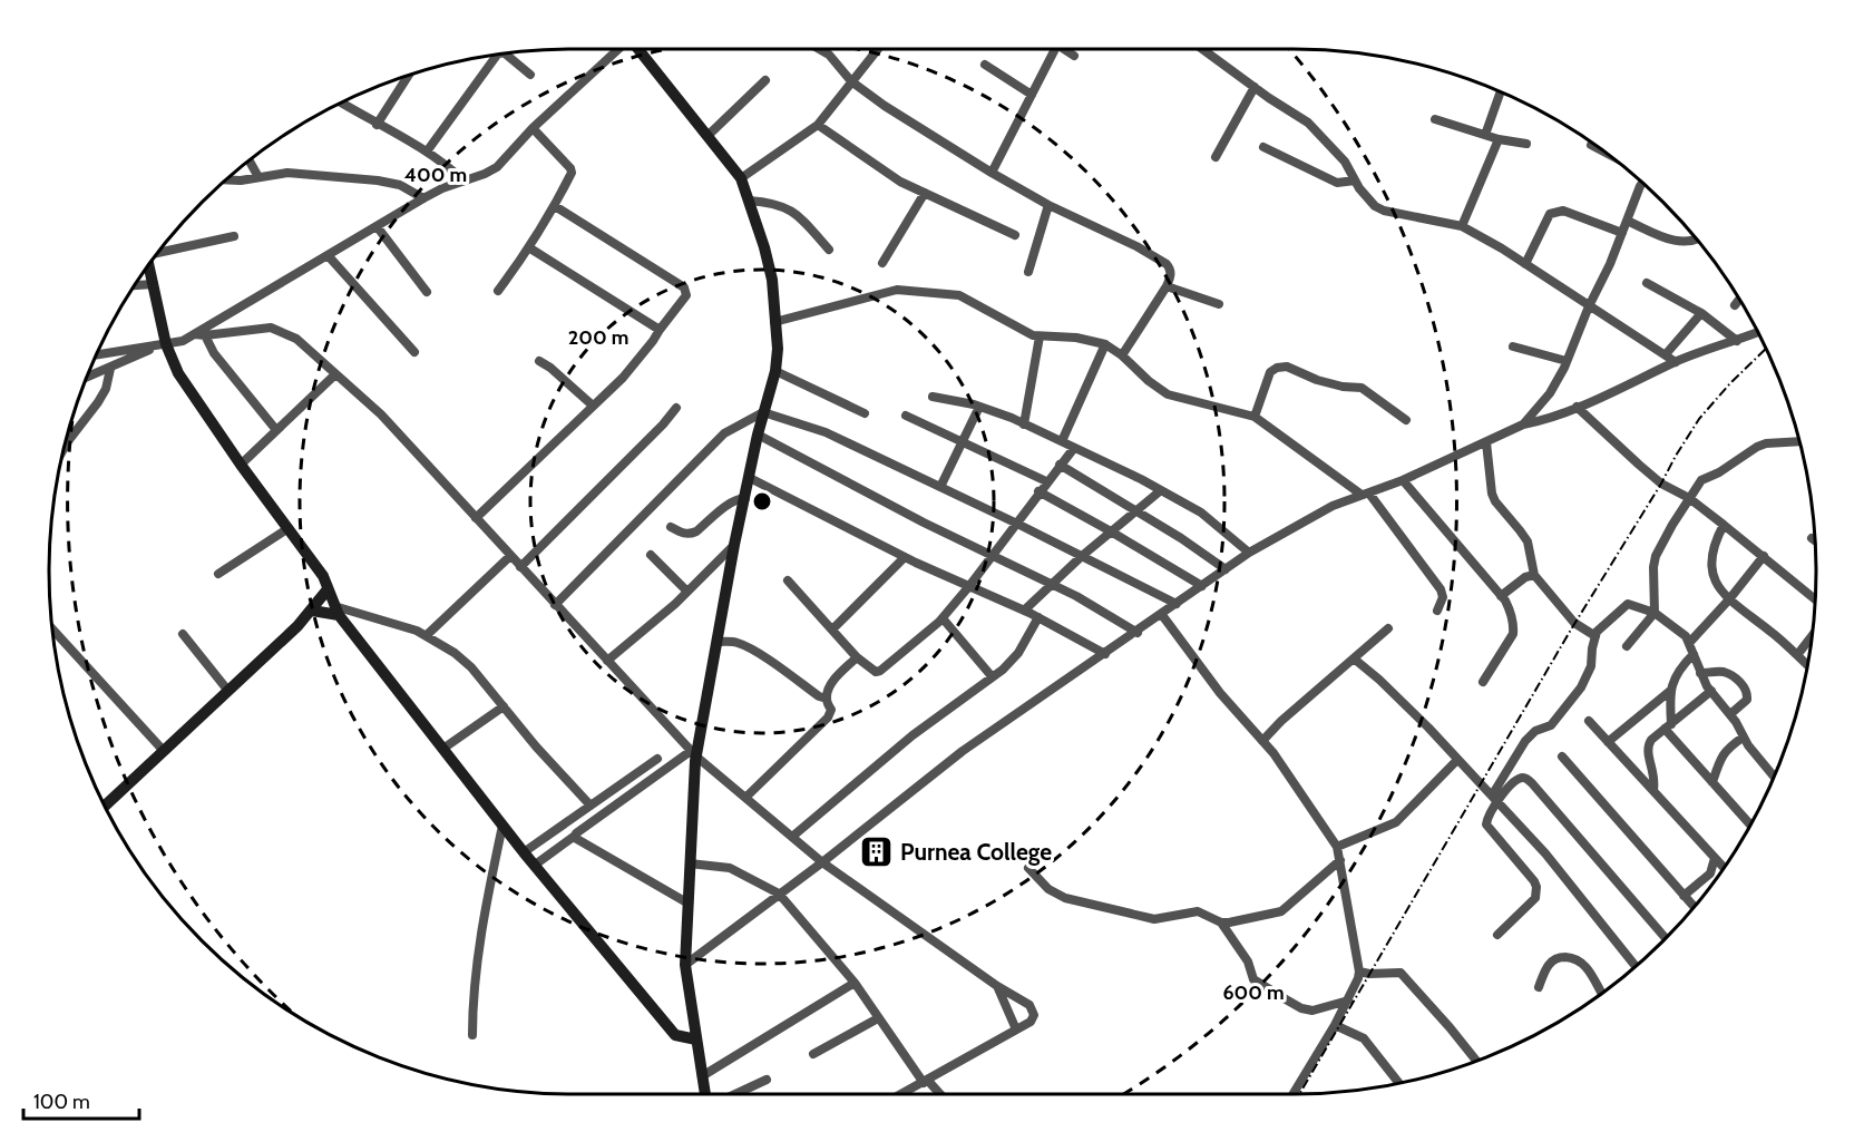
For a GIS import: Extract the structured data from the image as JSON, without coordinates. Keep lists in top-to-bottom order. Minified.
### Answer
{"places":{"building":["Purnea College"]},"scale_bar":"100 m","rings":["400 m","200 m","600 m"]}
